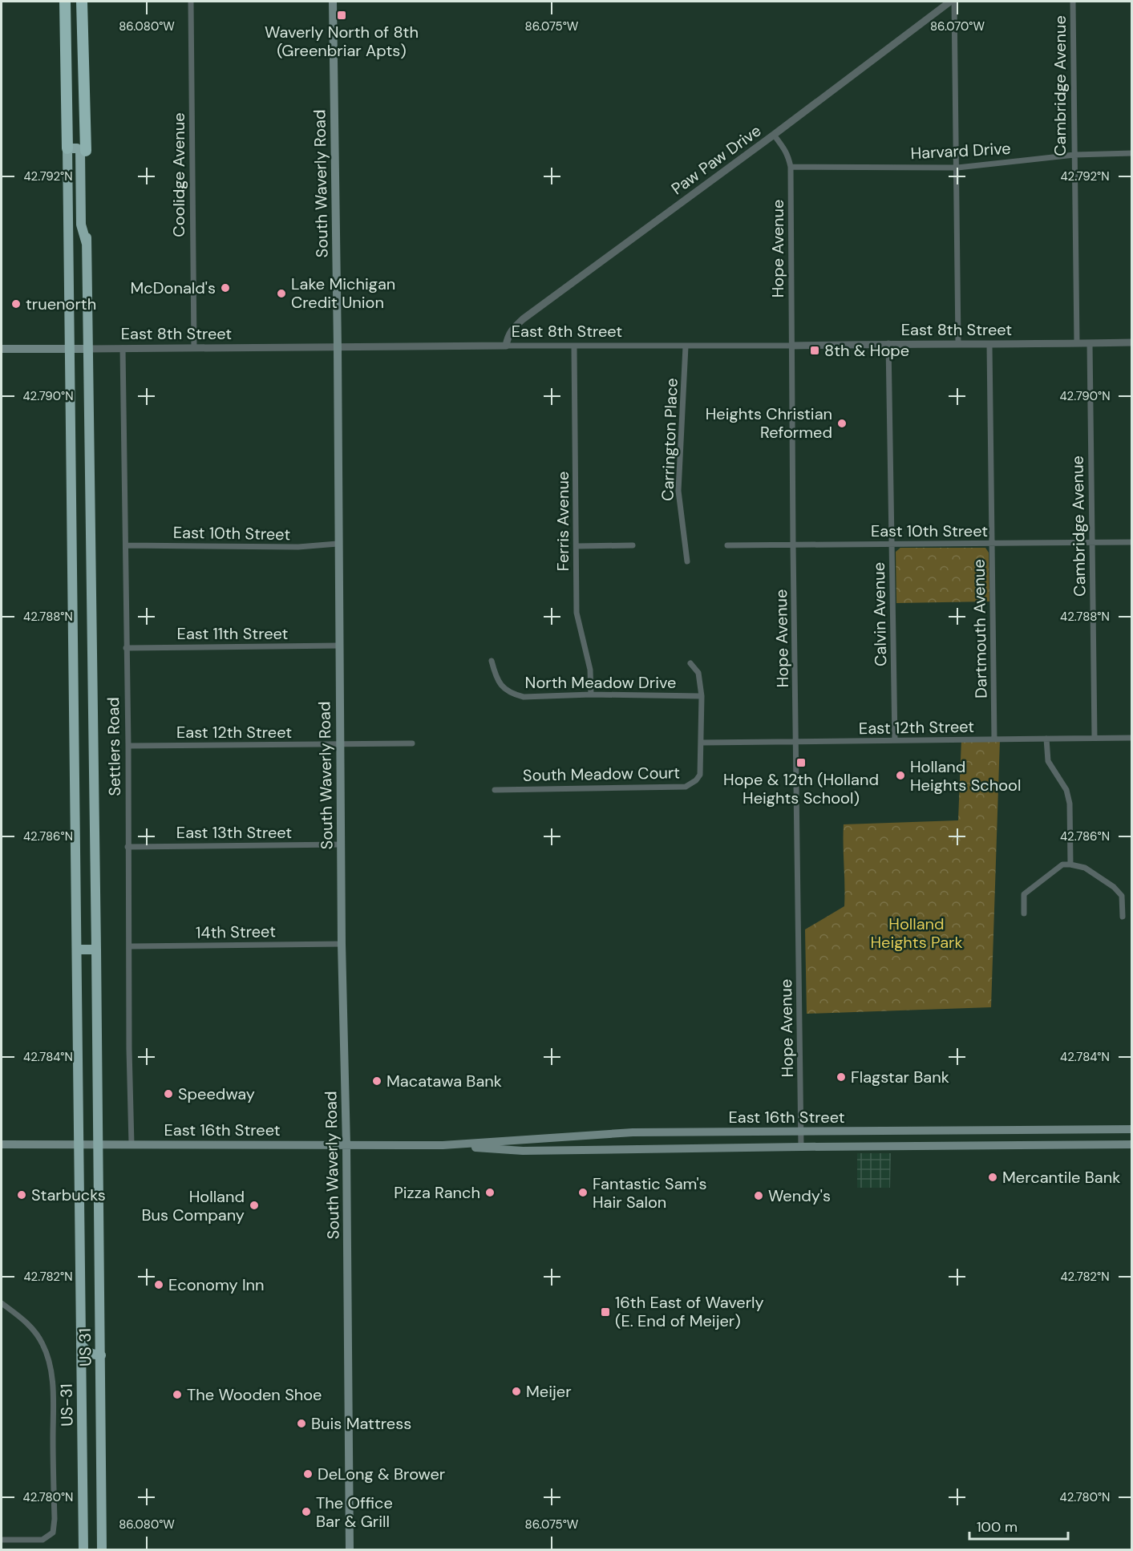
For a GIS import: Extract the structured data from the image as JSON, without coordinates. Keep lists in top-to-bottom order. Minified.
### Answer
{"streets":{"highway":["US 31","US-31"],"main road":["South Waverly Road","East 8th Street","East 16th Street"],"street":["Cambridge Avenue","Harvard Drive","Paw Paw Drive","Coolidge Avenue","Hope Avenue","Carrington Place","Ferris Avenue","East 10th Street","Calvin Avenue","Dartmouth Avenue","East 11th Street","North Meadow Drive","East 12th Street","Settlers Road","South Meadow Court","East 13th Street","14th Street"]},"crossings":[["Cambridge Avenue","Harvard Drive"],["Cambridge Avenue","East 8th Street"],["Cambridge Avenue","East 10th Street"],["Cambridge Avenue","East 12th Street"],["Harvard Drive","Hope Avenue"],["Paw Paw Drive","Hope Avenue"],["Paw Paw Drive","East 8th Street"],["Coolidge Avenue","East 8th Street"],["South Waverly Road","East 8th Street"],["South Waverly Road","East 10th Street"],["South Waverly Road","East 11th Street"],["South Waverly Road","East 12th Street"],["South Waverly Road","East 13th Street"],["South Waverly Road","14th Street"],["South Waverly Road","East 16th Street"],["Hope Avenue","East 8th Street"],["Hope Avenue","East 10th Street"],["Hope Avenue","East 12th Street"],["Hope Avenue","East 16th Street"],["East 8th Street","Carrington Place"],["East 8th Street","Ferris Avenue"],["East 8th Street","Calvin Avenue"],["East 8th Street","Dartmouth Avenue"],["East 8th Street","Settlers Road"],["East 8th Street","US 31"],["Ferris Avenue","North Meadow Drive"],["East 10th Street","Calvin Avenue"],["East 10th Street","Dartmouth Avenue"],["East 10th Street","Settlers Road"],["Calvin Avenue","East 12th Street"],["Dartmouth Avenue","East 12th Street"],["East 11th Street","Settlers Road"],["North Meadow Drive","South Meadow Court"],["East 12th Street","Settlers Road"],["East 12th Street","South Meadow Court"],["Settlers Road","East 13th Street"],["Settlers Road","14th Street"],["Settlers Road","East 16th Street"],["East 16th Street","US 31"],["East 16th Street","US-31"],["US 31","US-31"]],"parks":["Holland Heights Park"],"places":{"transit":["Waverly North of 8th (Greenbriar Apts)","8th & Hope","Hope & 12th (Holland Heights School)","16th East of Waverly (E. End of Meijer)"],"other":["McDonald's","Lake Michigan Credit Union","truenorth","Heights Christian Reformed","Holland Heights School","Flagstar Bank","Macatawa Bank","Speedway","Mercantile Bank","Pizza Ranch","Fantastic Sam's Hair Salon","Starbucks","Wendy's","Holland Bus Company","Economy Inn","Meijer","The Wooden Shoe","Buis Mattress","DeLong & Brower","The Office Bar & Grill"]},"scale_bar":"100 m","coordinates":["86.080°W","86.075°W","86.070°W","42.792°N","42.790°N","42.788°N","42.786°N","42.784°N","42.782°N","42.780°N"]}
